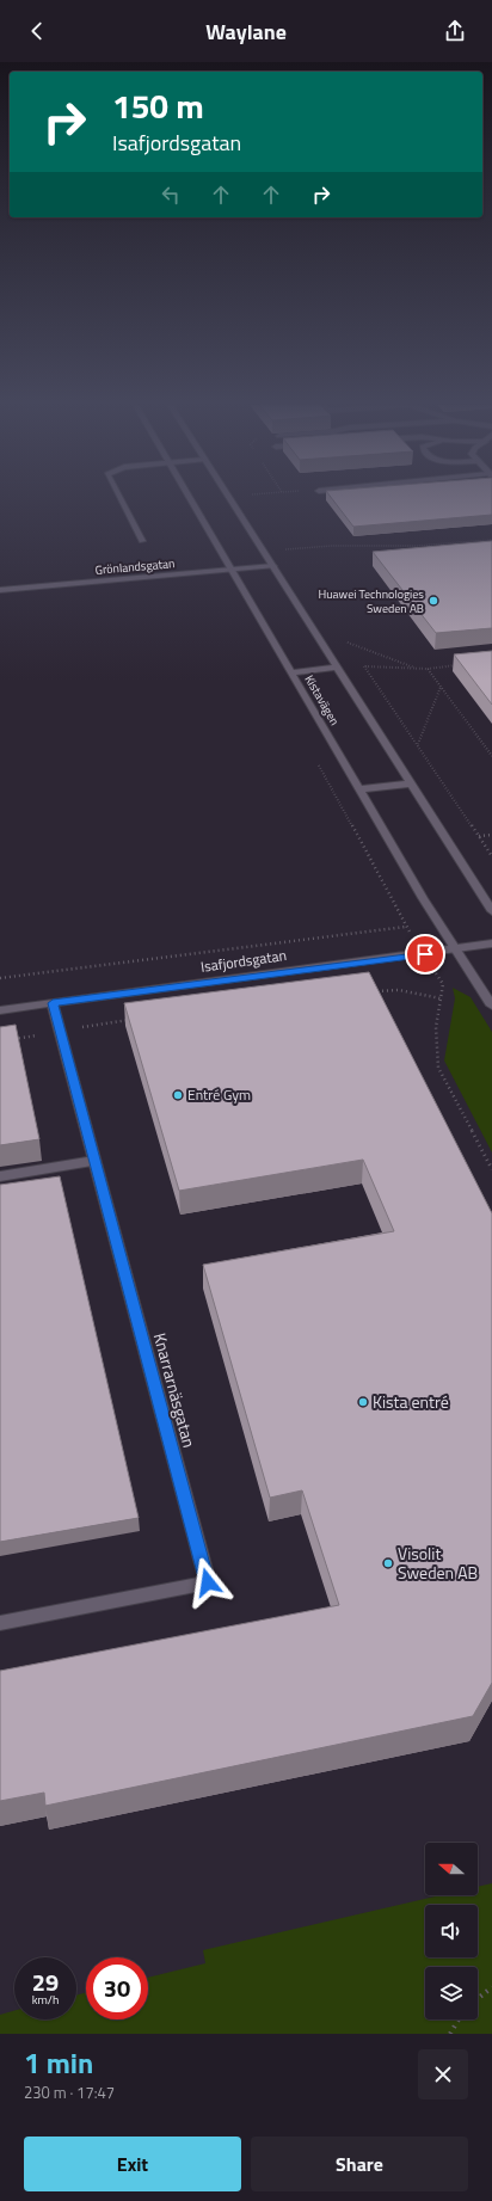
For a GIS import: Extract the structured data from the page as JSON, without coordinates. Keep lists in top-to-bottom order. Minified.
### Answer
{"streets":{"street":["Grönlandsgatan","Kistavägen","Isafjordsgatan","Knarrarnäsgatan"]},"crossings":[["Grönlandsgatan","Kistavägen"],["Kistavägen","Isafjordsgatan"],["Isafjordsgatan","Knarrarnäsgatan"]],"places":["Huawei Technologies Sweden AB","Entré Gym","Kista entré","Visolit Sweden AB"],"north":"left","page":{"header":"Waylane","turn":["150 m","Isafjordsgatan"],"speed":"29 km/h","limit":"30","heading":["1 min","230 m · 17:47"],"buttons":["Exit","Share"]}}
